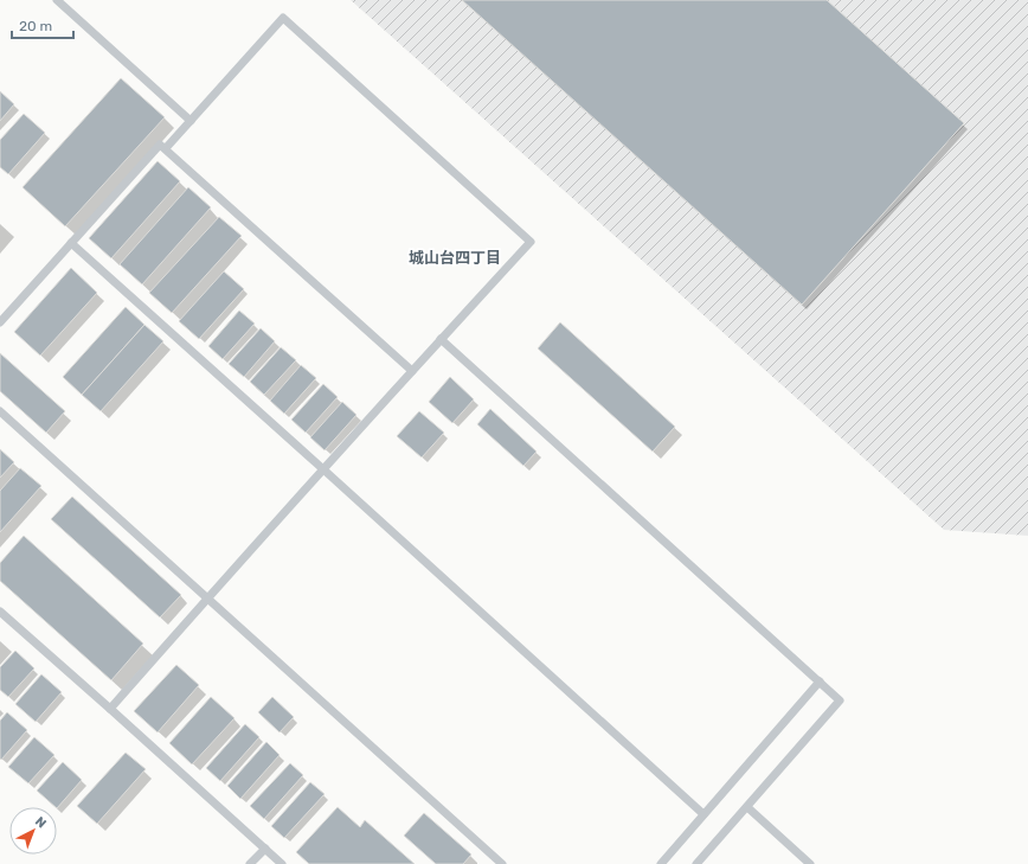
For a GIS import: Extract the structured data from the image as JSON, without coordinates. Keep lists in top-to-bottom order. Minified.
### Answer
{"districts":["城山台四丁目"],"scale_bar":"20 m","north":"top right"}
